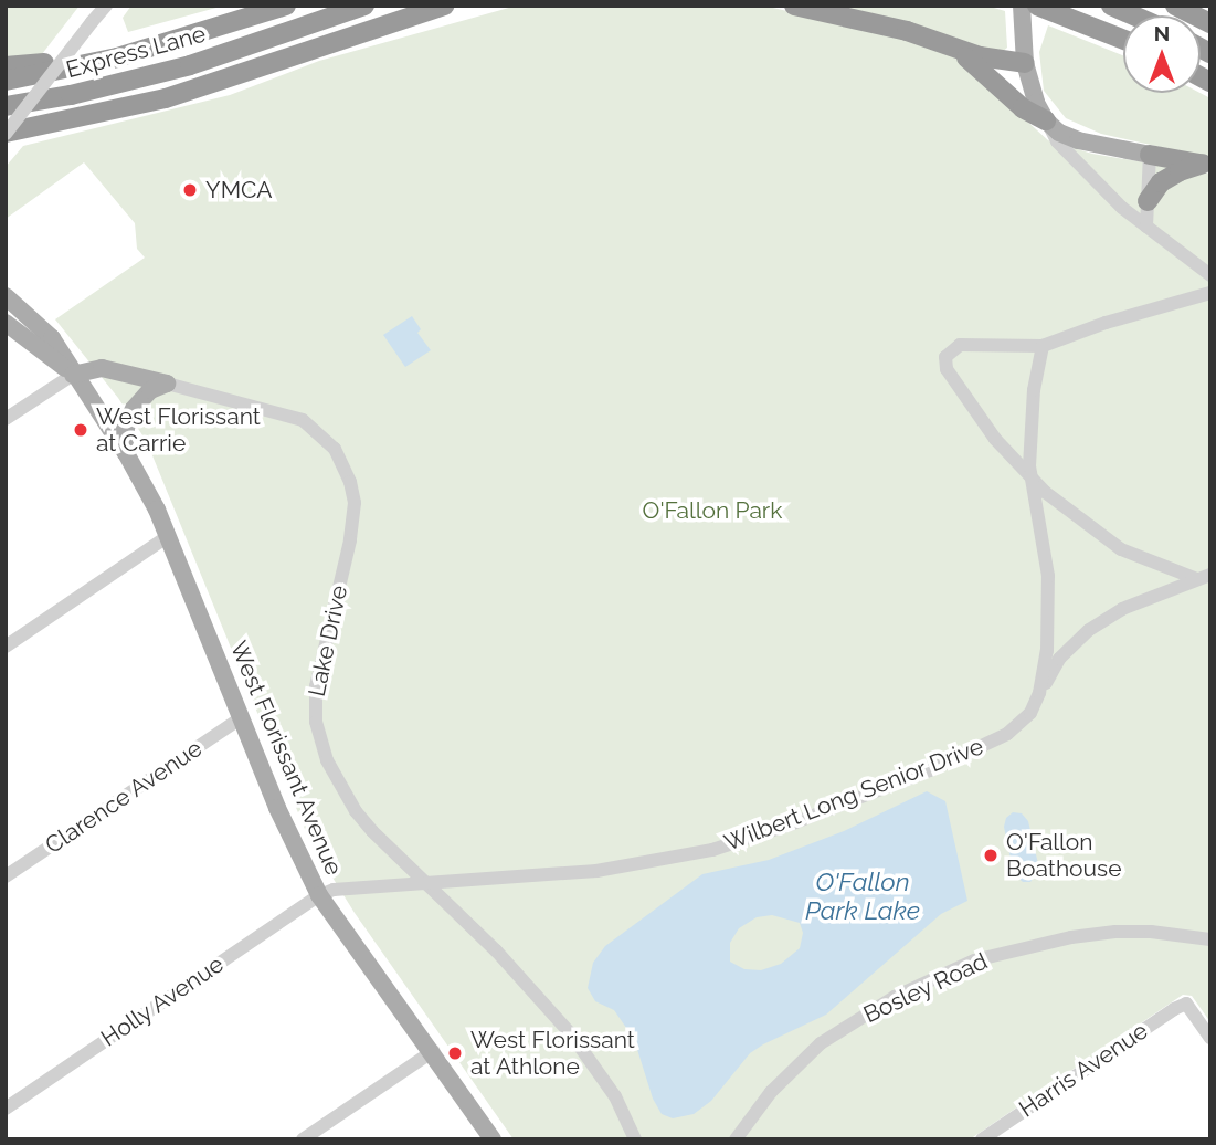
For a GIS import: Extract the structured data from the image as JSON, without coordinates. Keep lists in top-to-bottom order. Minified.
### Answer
{"streets":{"highway":["Express Lane"],"main road":["West Florissant Avenue"],"street":["Lake Drive","Wilbert Long Senior Drive","Clarence Avenue","Bosley Road","Holly Avenue","Harris Avenue"]},"crossings":[["Lake Drive","Wilbert Long Senior Drive"],["West Florissant Avenue","Wilbert Long Senior Drive"],["West Florissant Avenue","Clarence Avenue"],["West Florissant Avenue","Holly Avenue"],["Wilbert Long Senior Drive","Holly Avenue"]],"water":["O'Fallon Park Lake"],"parks":["O'Fallon Park"],"places":["YMCA","West Florissant at Carrie","O'Fallon Boathouse","West Florissant at Athlone"],"north":"top"}
